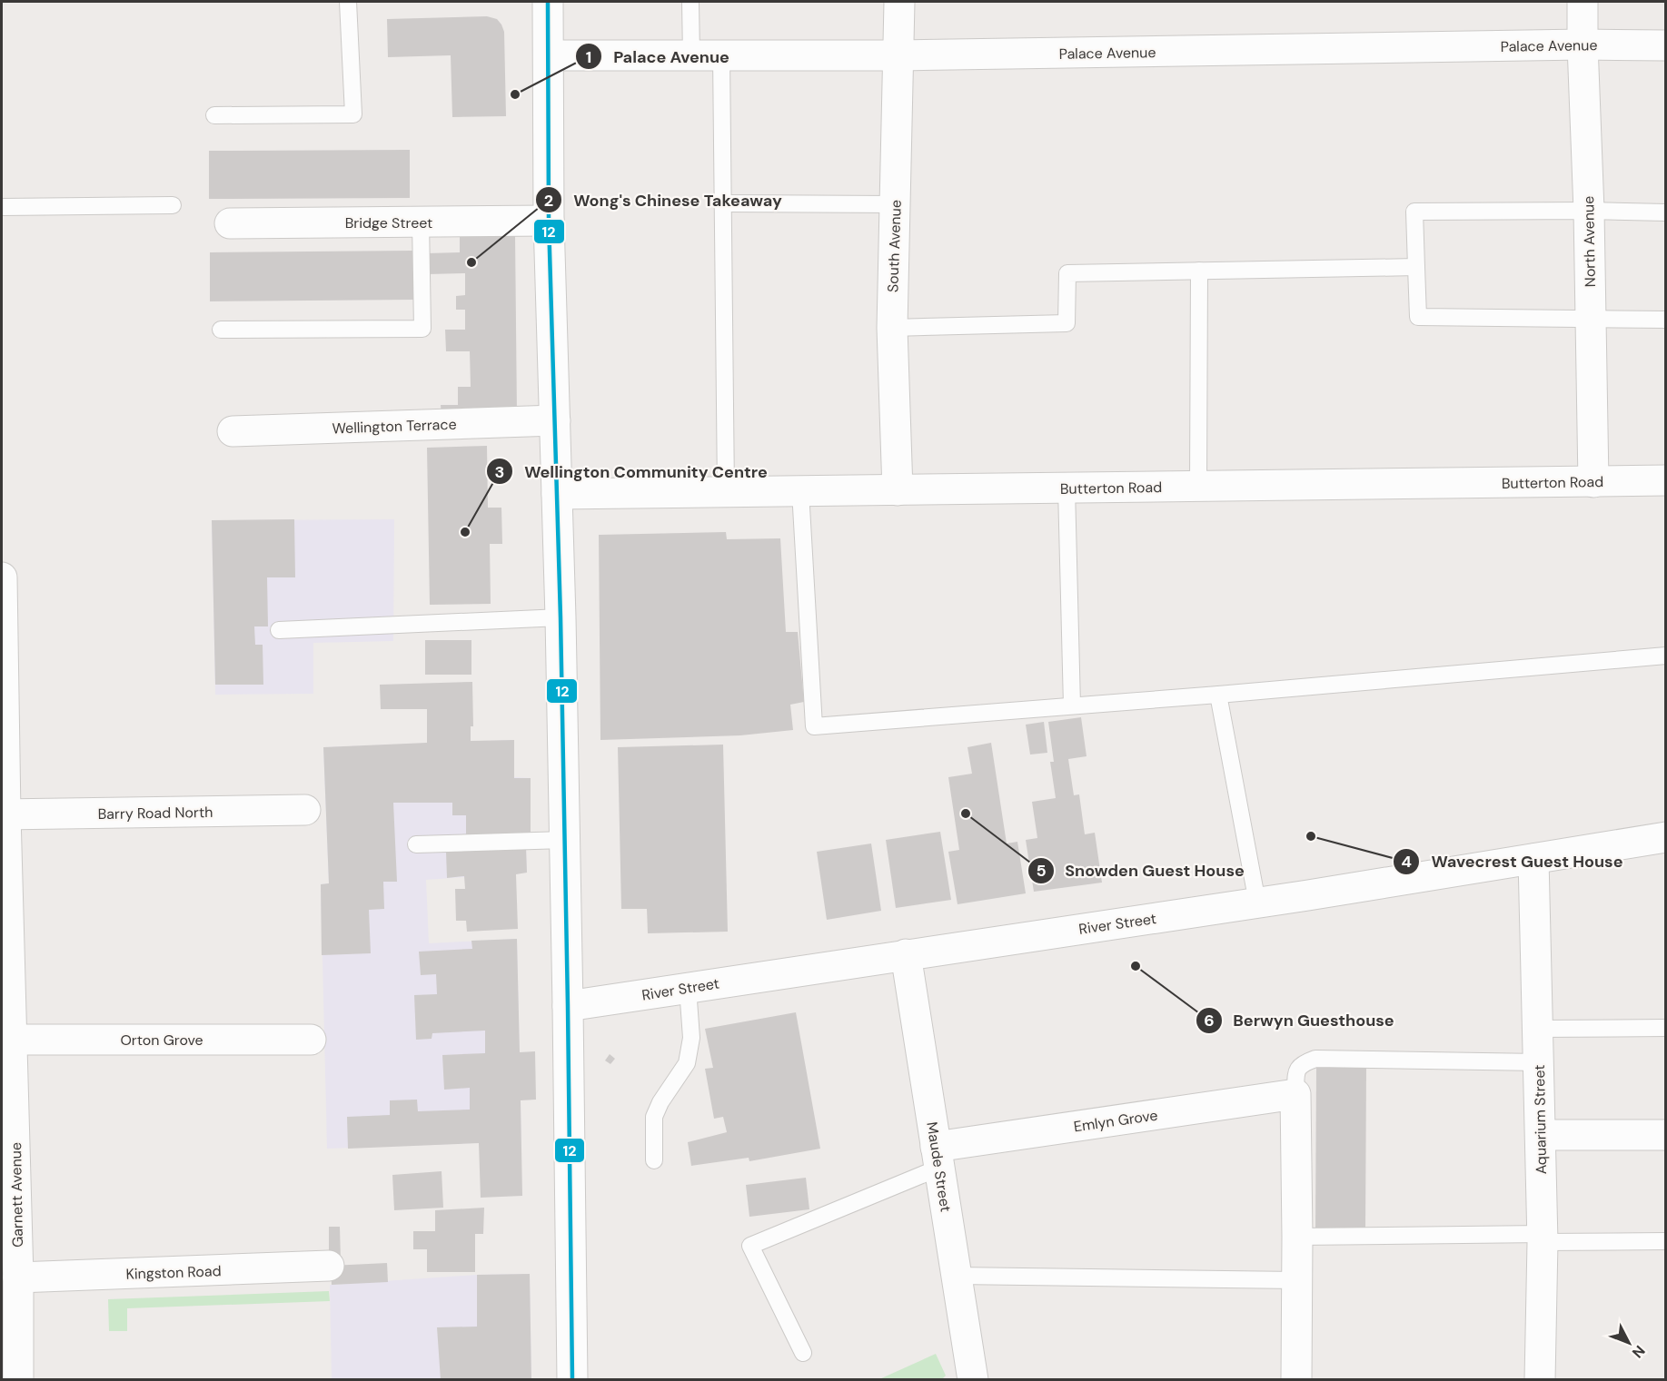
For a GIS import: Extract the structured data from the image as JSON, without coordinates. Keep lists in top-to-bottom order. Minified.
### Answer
{"streets":{"street":["Palace Avenue","Bridge Street","North Avenue","South Avenue","Wellington Terrace","Butterton Road","Barry Road North","River Street","Orton Grove","Aquarium Street","Emlyn Grove","Maude Street","Garnett Avenue","Kingston Road"]},"crossings":[["Palace Avenue","North Avenue"],["Palace Avenue","South Avenue"],["North Avenue","Butterton Road"],["South Avenue","Butterton Road"],["Barry Road North","Garnett Avenue"],["River Street","Aquarium Street"],["River Street","Maude Street"],["Orton Grove","Garnett Avenue"],["Emlyn Grove","Maude Street"],["Garnett Avenue","Kingston Road"]],"places":["Palace Avenue","Wong's Chinese Takeaway","Wellington Community Centre","Snowden Guest House","Wavecrest Guest House","Berwyn Guesthouse"],"lines":["transit line 12"],"north":"bottom right"}
